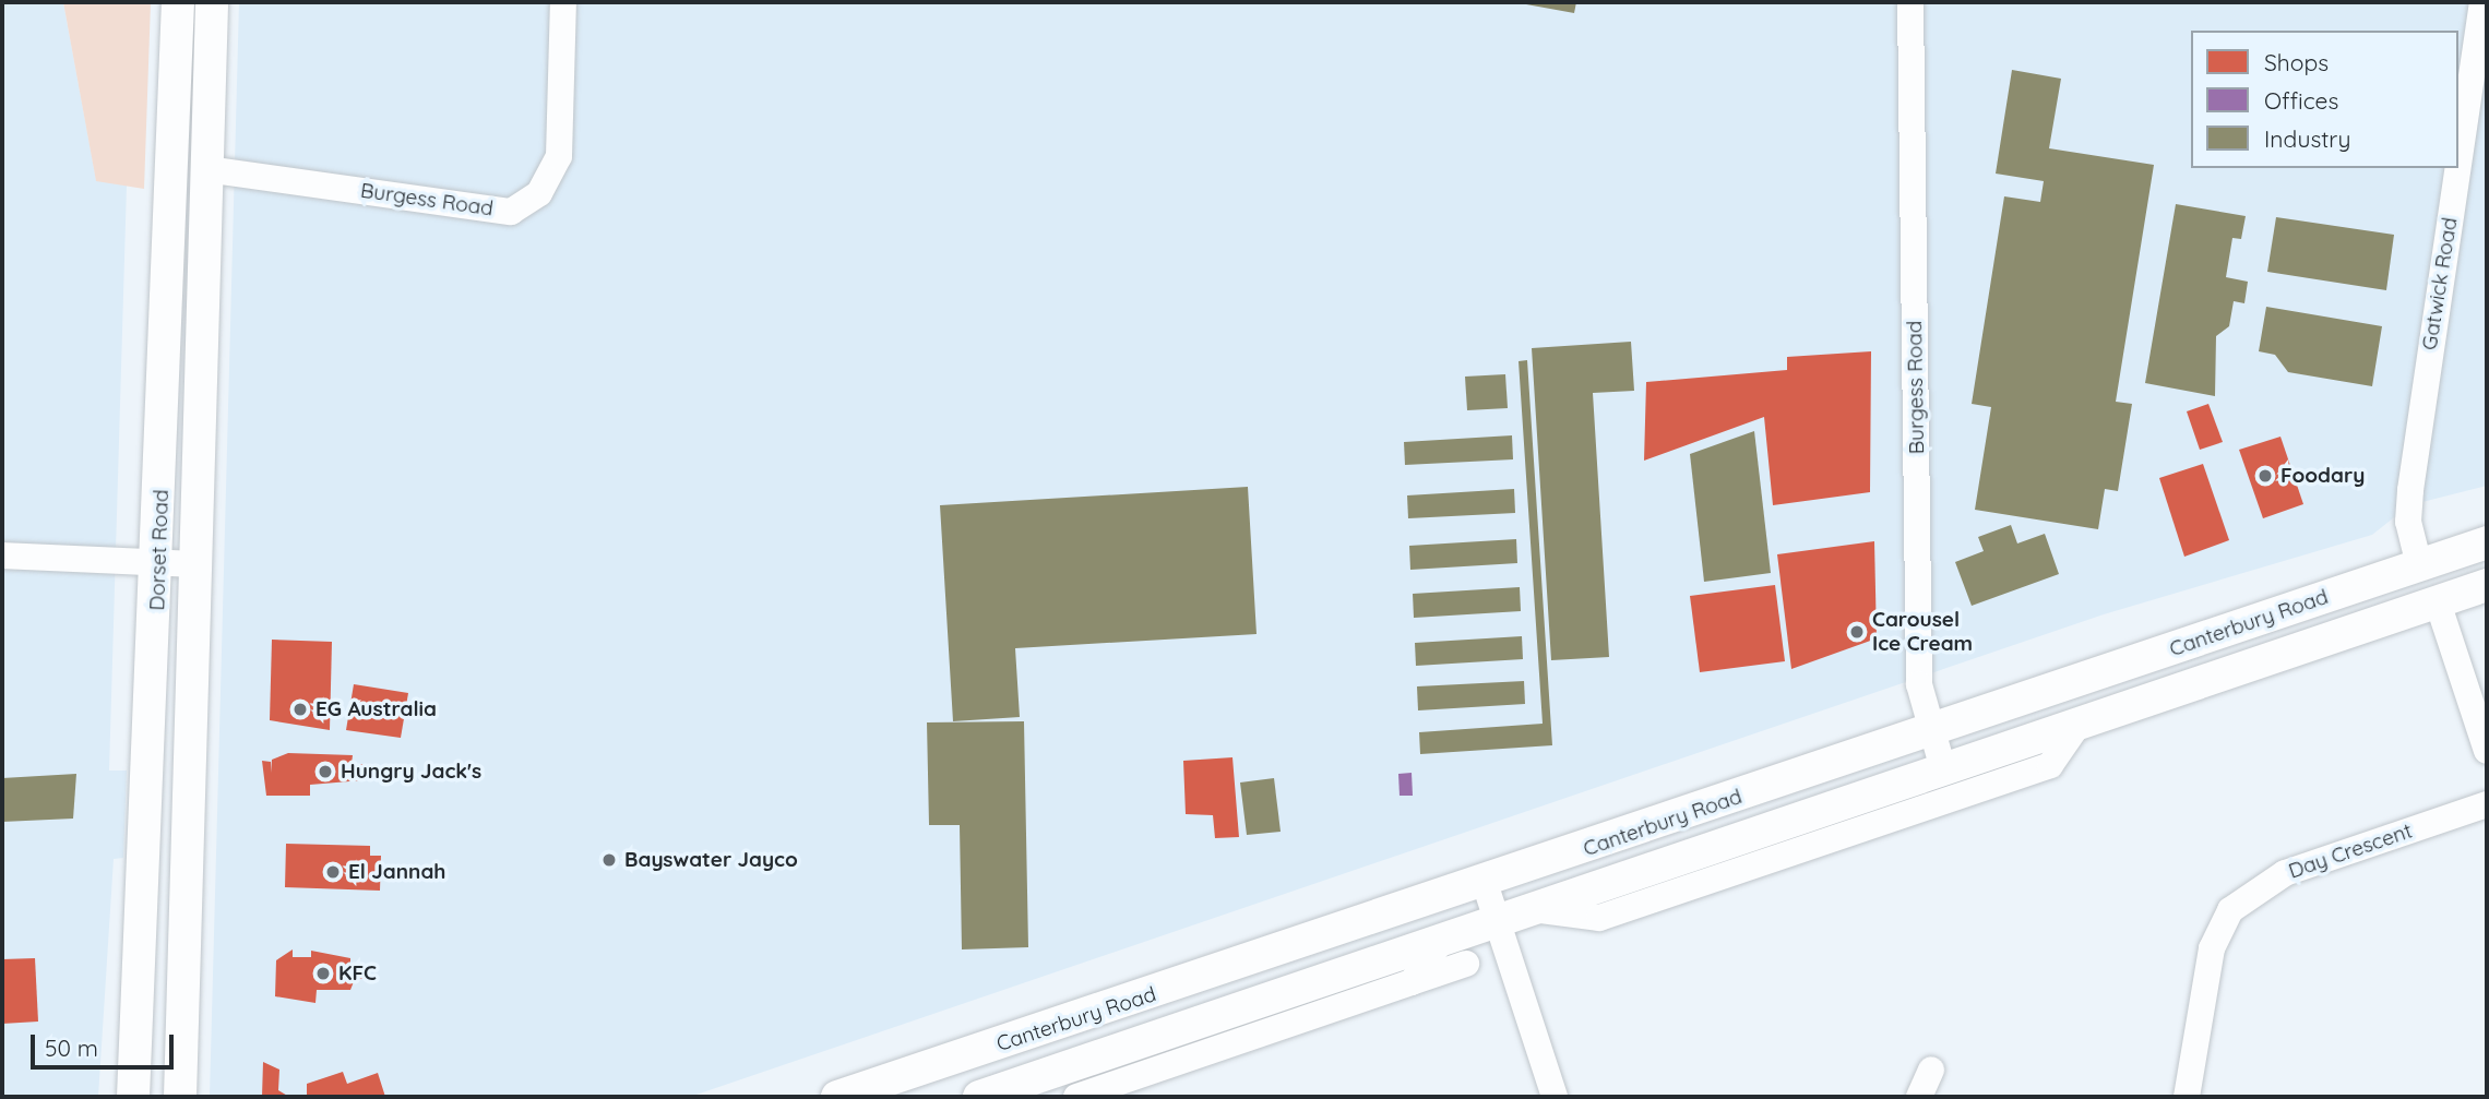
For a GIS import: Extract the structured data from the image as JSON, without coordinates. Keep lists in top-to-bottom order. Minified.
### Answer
{"streets":{"main road":["Dorset Road","Canterbury Road"],"street":["Burgess Road","Gatwick Road","Day Crescent"]},"crossings":[["Burgess Road","Dorset Road"],["Burgess Road","Canterbury Road"],["Gatwick Road","Canterbury Road"]],"places":["Foodary","Carousel Ice Cream","EG Australia","Hungry Jack's","Bayswater Jayco","El Jannah","KFC"],"legend":["Shops","Offices","Industry"],"scale_bar":"50 m"}
